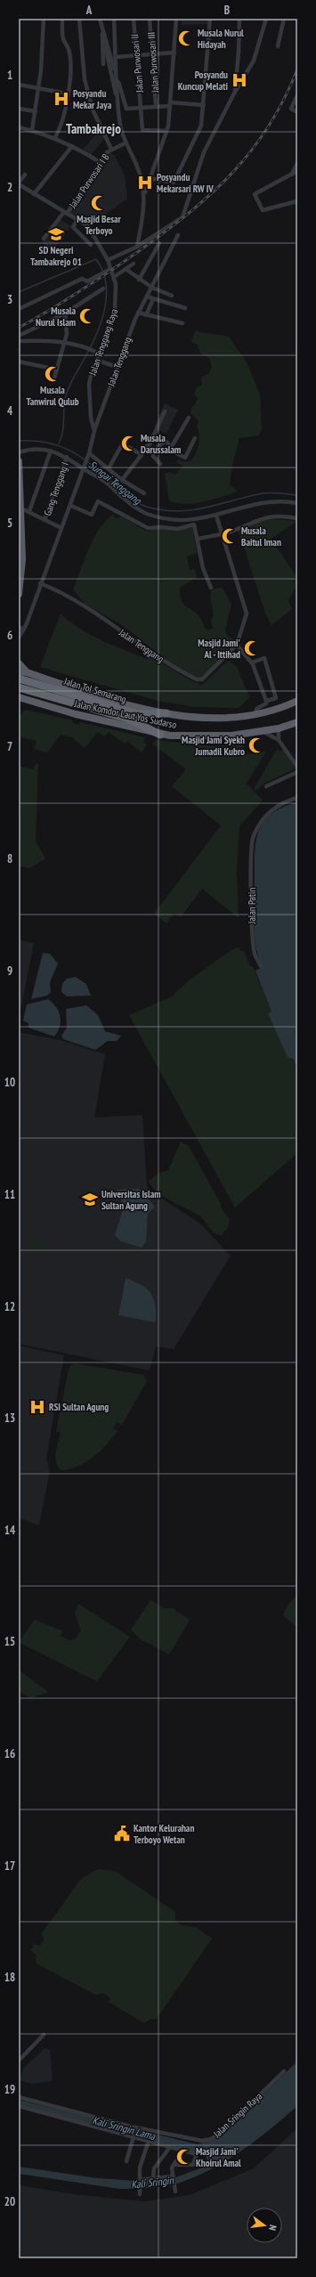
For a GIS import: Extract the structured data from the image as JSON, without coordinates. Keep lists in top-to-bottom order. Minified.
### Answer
{"streets":{"highway":["Jalan Tol Semarang","Jalan Komdor Laut Yos Sudarso"],"street":["Jalan Purwosari III","Jalan Purwosari II","Jalan Purwosari I B","Jalan Tenggang Raya","Jalan Tenggang","Gang Tenggang I","Jalan Patin","Jalan Sringin Raya"]},"crossings":[["Jalan Purwosari I B","Jalan Tenggang Raya"],["Jalan Tenggang Raya","Jalan Tenggang"],["Jalan Tol Semarang","Jalan Komdor Laut Yos Sudarso"]],"districts":["Tambakrejo"],"water":["Sungai Tenggang","Kali Sringin Lama","Kali Sringin"],"places":{"mosque":["Musala Nurul Hidayah","Masjid Besar Terboyo","Musala Nurul Islam","Musala Tanwirul Qulub","Musala Darussalam","Musala Baitul Iman","Masjid Jami' Al - Ittihad","Masjid Jami Syekh Jumadil Kubro","Masjid Jami' Khoirul Amal"],"hospital":["Posyandu Kuncup Melati","Posyandu Mekar Jaya","Posyandu Mekarsari RW IV","RSI Sultan Agung"],"school or university":["SD Negeri Tambakrejo 01","Universitas Islam Sultan Agung"],"public building":["Kantor Kelurahan Terboyo Wetan"]},"north":"right","grid":{"columns":["A","B"],"rows":["1","2","3","4","5","6","7","8","9","10","11","12","13","14","15","16","17","18","19","20"]}}
